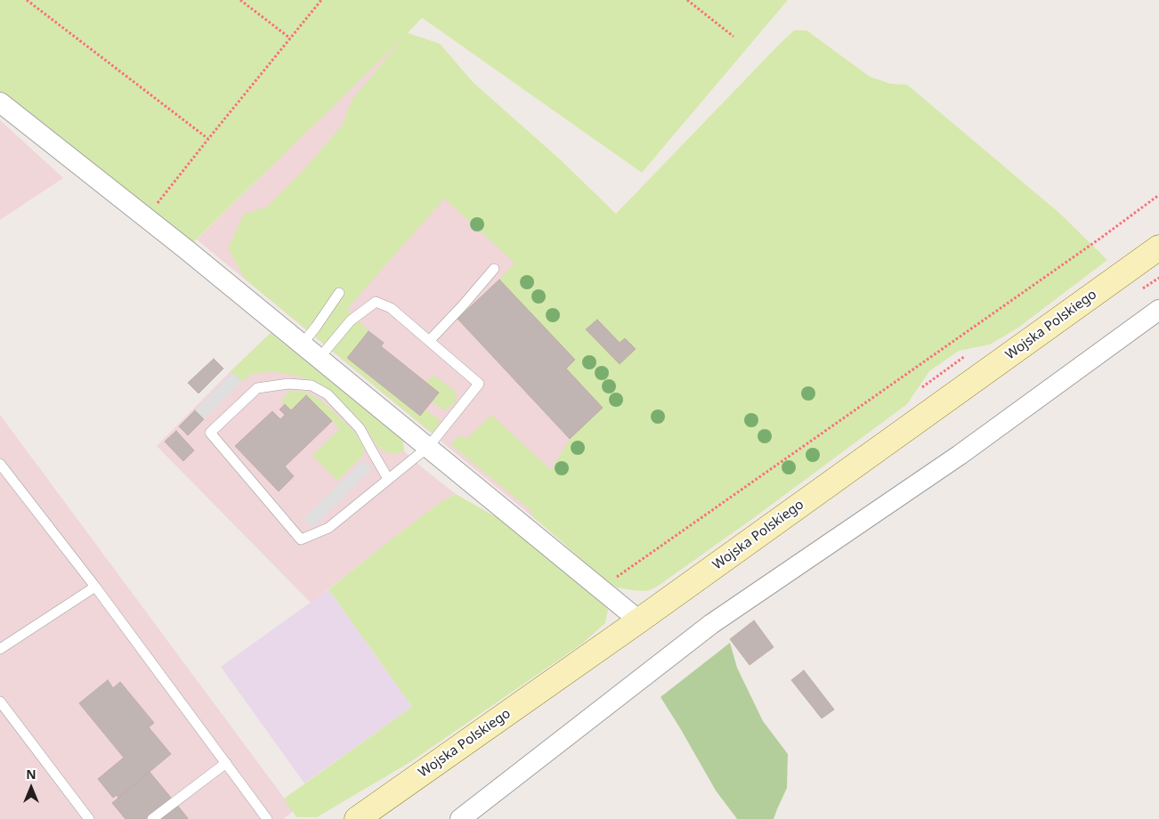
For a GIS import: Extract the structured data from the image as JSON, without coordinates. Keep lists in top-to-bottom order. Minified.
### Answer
{"streets":{"main road":["Wojska Polskiego"]},"north":"top"}
